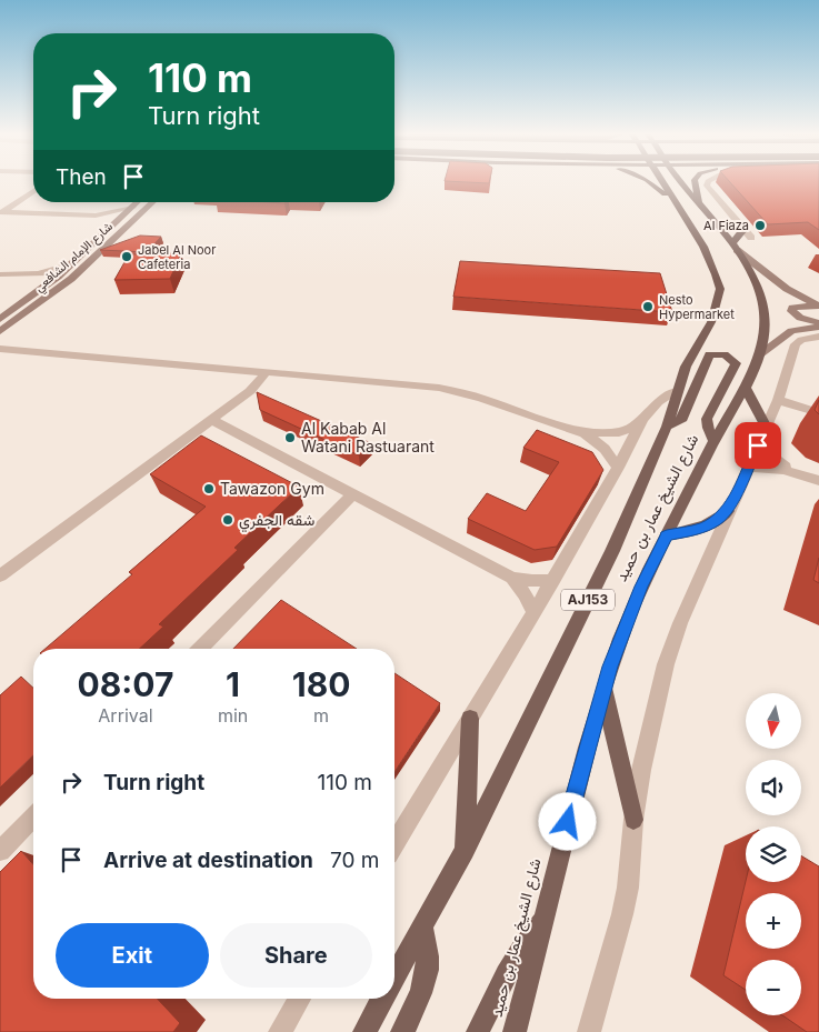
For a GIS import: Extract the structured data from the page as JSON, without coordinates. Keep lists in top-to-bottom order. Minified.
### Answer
{"streets":{"main road":["شارع الشيخ عمار بن حميد","AJ153"],"street":["شارع الإمام الشافعي"]},"places":["Al Fiaza","Jabel Al Noor Cafeteria","Nesto Hypermarket","Al Kabab Al Watani Rastuarant","Tawazon Gym","شقه الجفري"],"north":"bottom","page":{"turn":["110 m","Turn right"],"then":"Then","eta":["08:07","Arrival","1","min","180","m"],"map_buttons":["+","−"],"list":[{"name":"Turn right","value":"110 m"},{"name":"Arrive at destination","value":"70 m"}],"buttons":["Exit","Share"]}}
